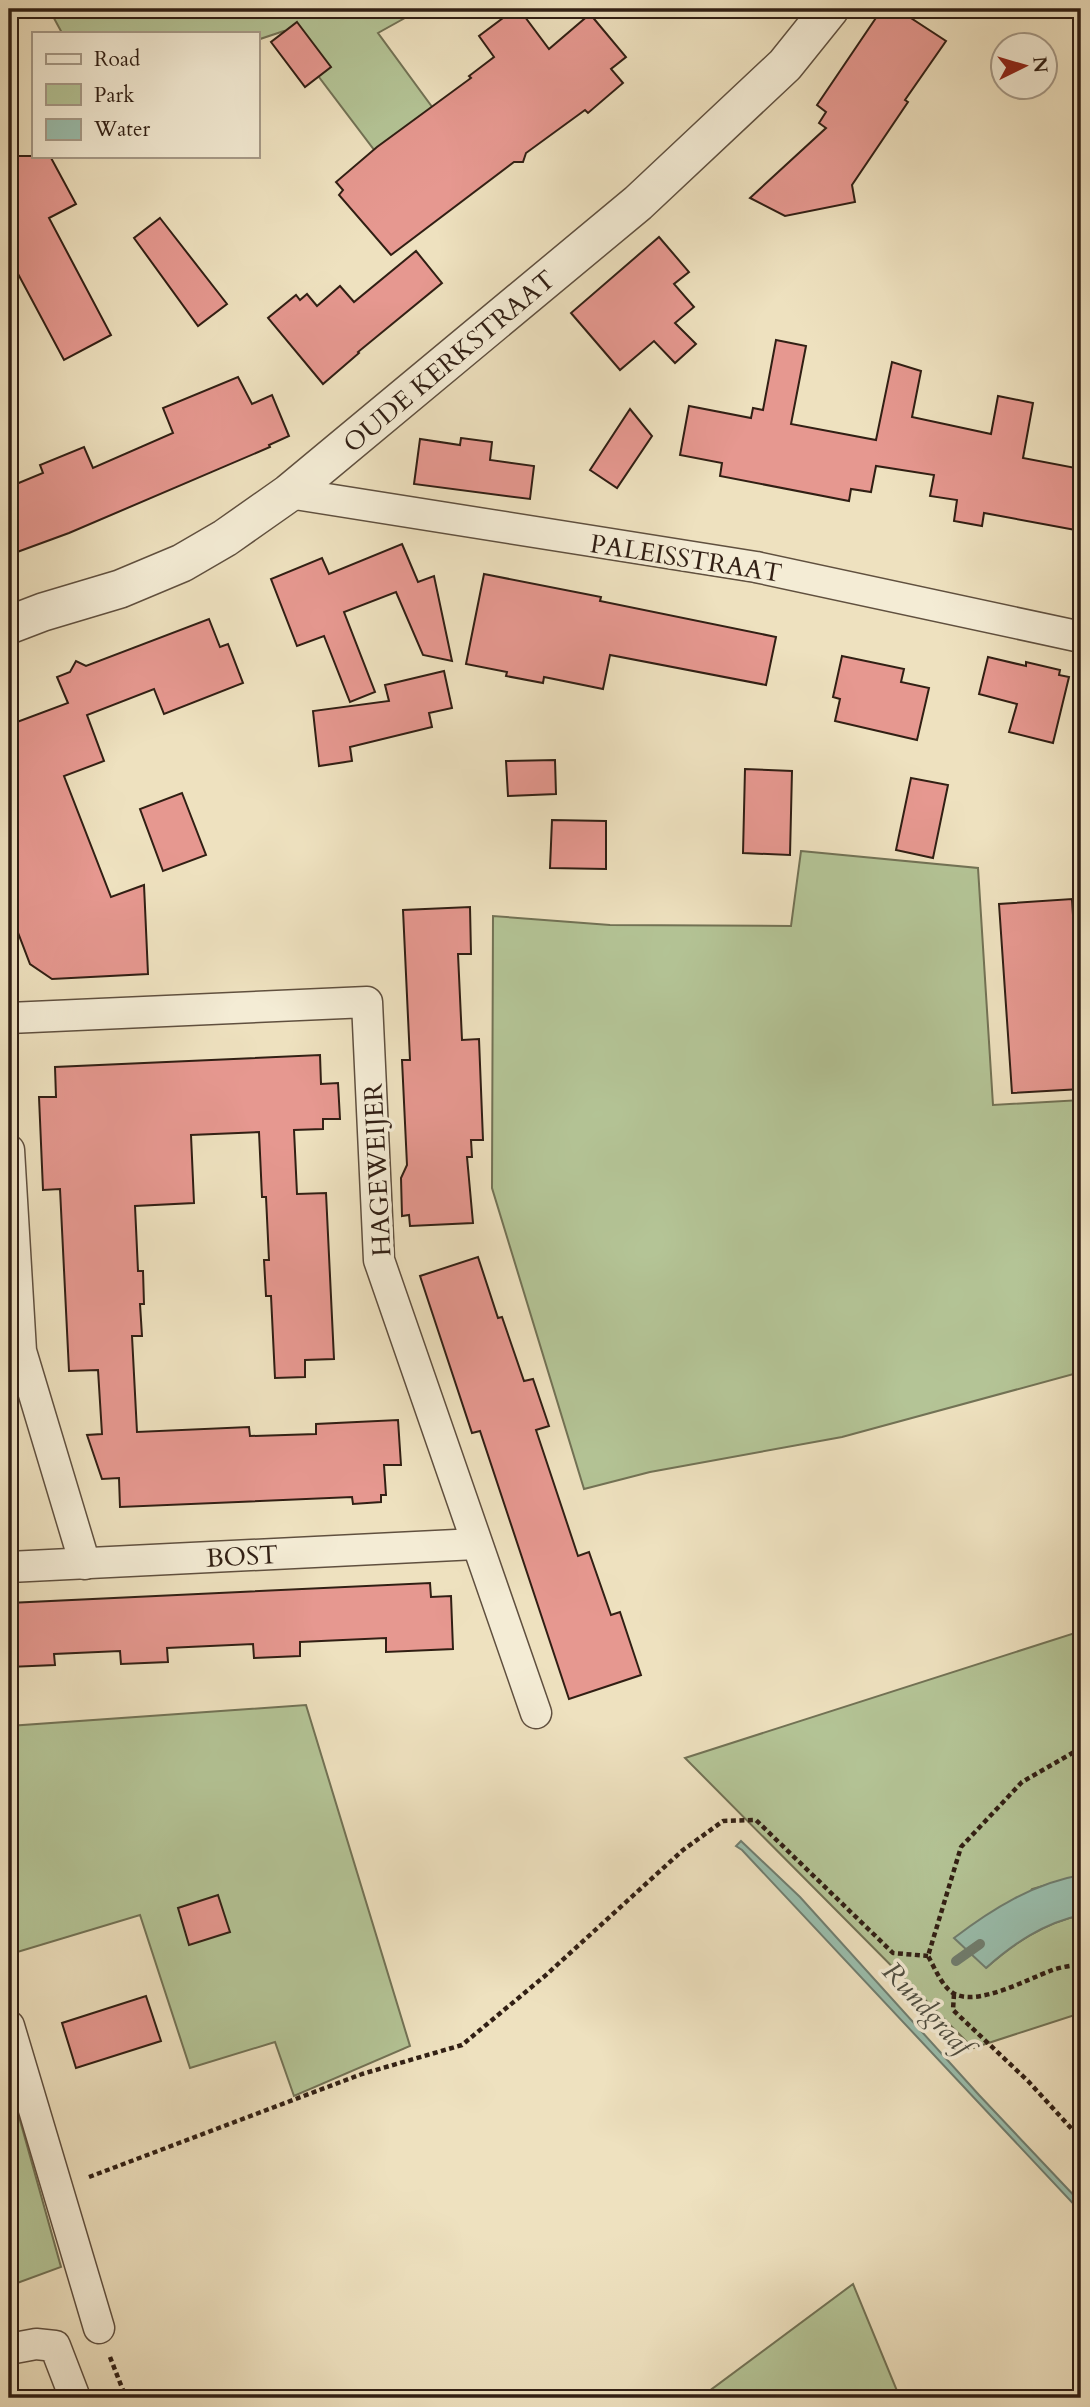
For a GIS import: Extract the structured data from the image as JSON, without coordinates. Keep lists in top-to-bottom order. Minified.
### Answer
{"streets":{"street":["OUDE KERKSTRAAT","PALEISSTRAAT","HAGEWEIJER","BOST"]},"crossings":[["OUDE KERKSTRAAT","PALEISSTRAAT"],["HAGEWEIJER","BOST"]],"water":["Rundgraaf"],"legend":["Road","Park","Water"],"north":"right"}
